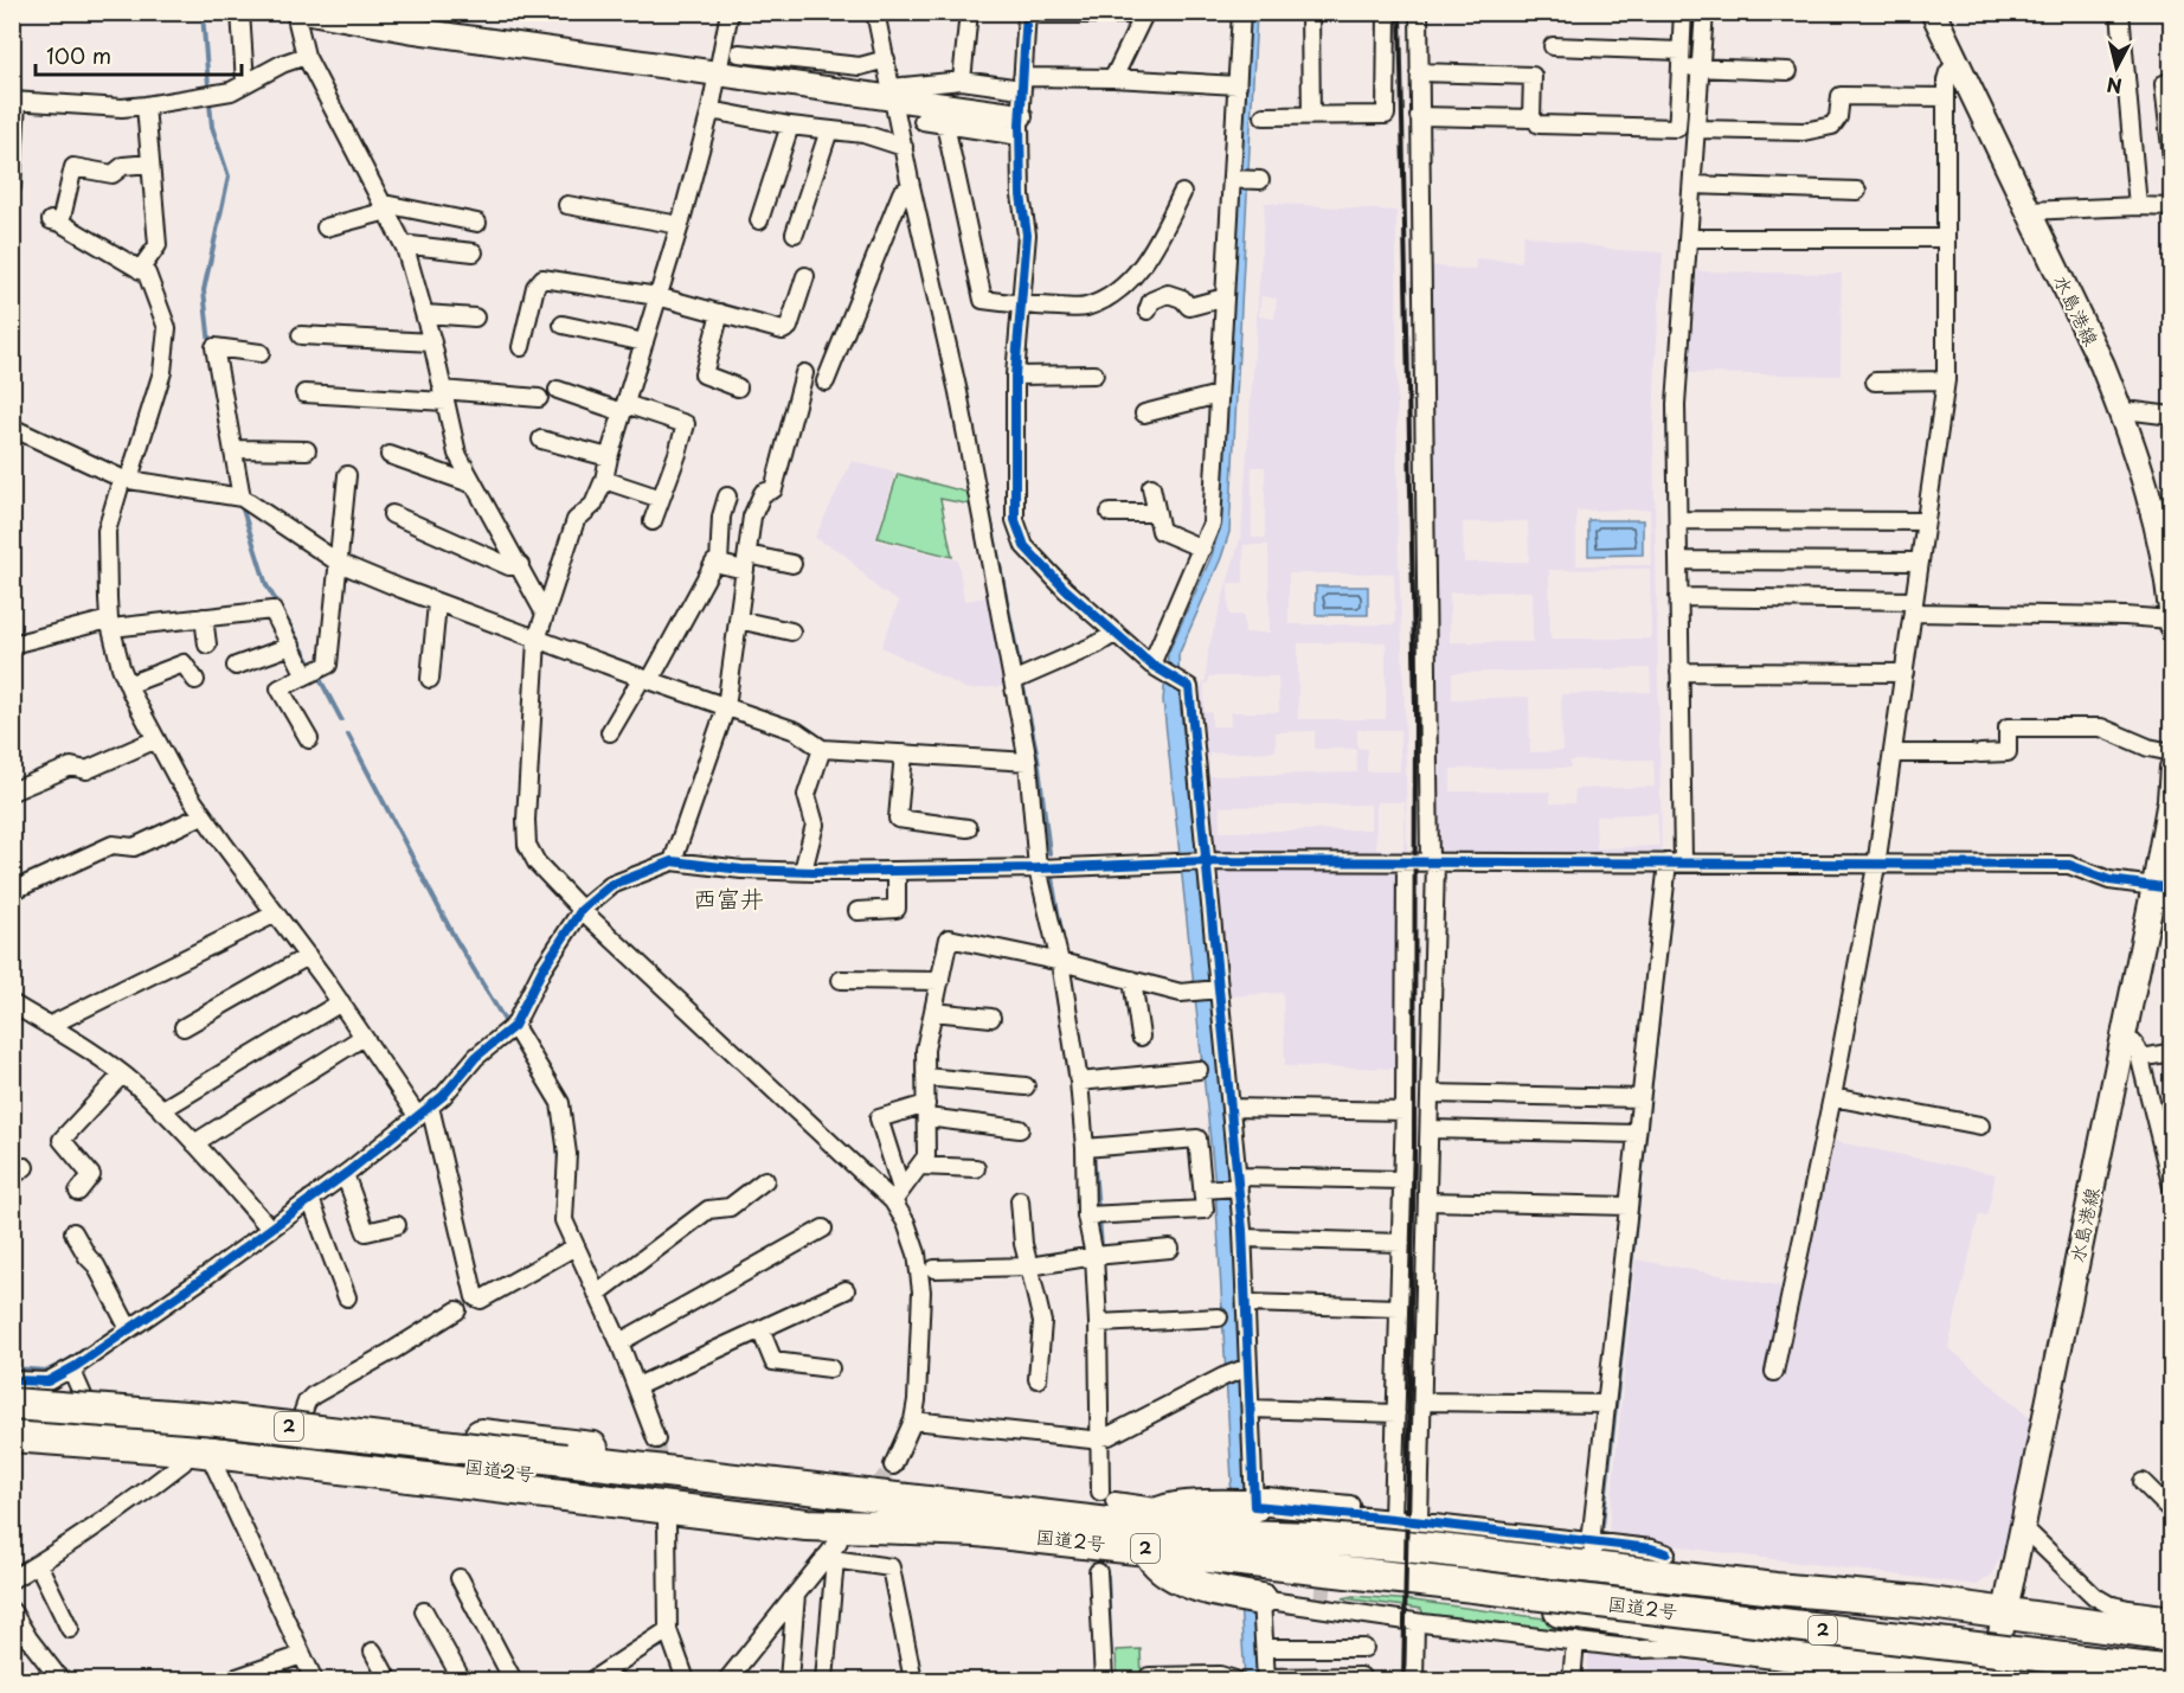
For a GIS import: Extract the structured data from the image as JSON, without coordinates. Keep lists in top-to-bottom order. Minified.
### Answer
{"streets":{"highway":["2","国道2号"],"main road":["水島港線"]},"districts":["西富井"],"scale_bar":"100 m","north":"bottom"}
